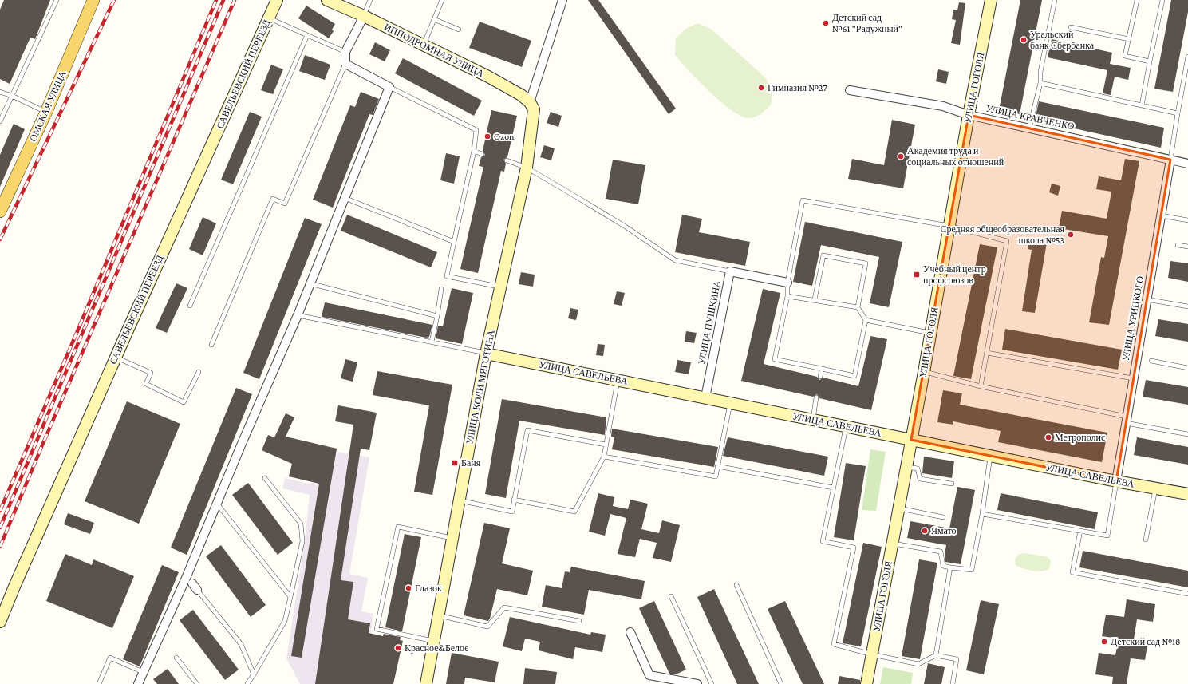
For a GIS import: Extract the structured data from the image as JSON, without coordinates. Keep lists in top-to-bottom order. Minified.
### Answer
{"streets":{"main road":["ОМСКАЯ УЛИЦА"],"street":["ИППОДРОМНАЯ УЛИЦА","САВЕЛЬЕВСКИЙ ПЕРЕЕЗД","УЛИЦА ГОГОЛЯ","УЛИЦА КРАВЧЕНКО","УЛИЦА УРИЦКОГО","УЛИЦА ПУШКИНА","УЛИЦА САВЕЛЬЕВА","УЛИЦА КОЛИ МЯГОТИНА"]},"crossings":[["ИППОДРОМНАЯ УЛИЦА","УЛИЦА КОЛИ МЯГОТИНА"],["УЛИЦА ГОГОЛЯ","УЛИЦА КРАВЧЕНКО"],["УЛИЦА ГОГОЛЯ","УЛИЦА САВЕЛЬЕВА"],["УЛИЦА КРАВЧЕНКО","УЛИЦА УРИЦКОГО"],["УЛИЦА УРИЦКОГО","УЛИЦА САВЕЛЬЕВА"],["УЛИЦА ПУШКИНА","УЛИЦА САВЕЛЬЕВА"],["УЛИЦА САВЕЛЬЕВА","УЛИЦА КОЛИ МЯГОТИНА"]],"places":{"other":["Детский сад №61 \"Радужный\"","Уральский банк Сбербанка","Гимназия №27","Ozon","Академия труда и социальных отношений","Средняя общеобразовательная школа №53","Метрополис","Ямато","Глазок","Детский сад №18","Красное&Белое"],"transit":["Учебный центр профсоюзов","Баня"]}}
